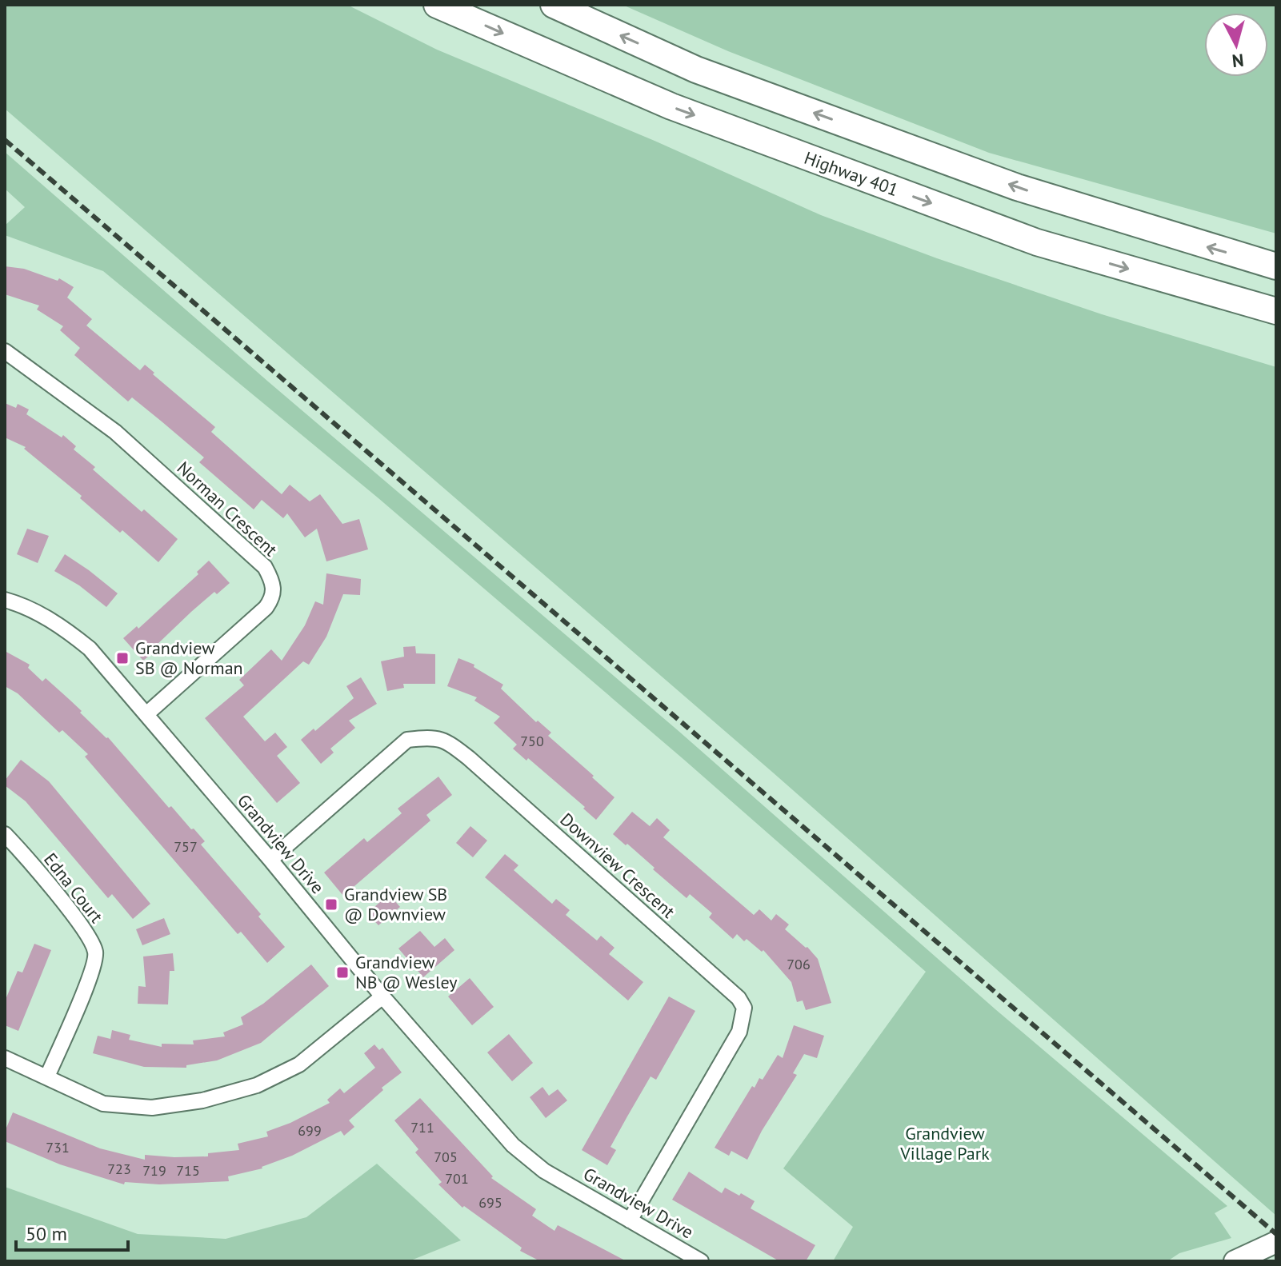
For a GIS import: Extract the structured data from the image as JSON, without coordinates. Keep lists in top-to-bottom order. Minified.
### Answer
{"streets":{"highway":["Highway 401"],"street":["Norman Crescent","Grandview Drive","Downview Crescent","Edna Court"]},"crossings":[["Norman Crescent","Grandview Drive"],["Grandview Drive","Downview Crescent"]],"parks":["Grandview Village Park"],"places":{"transit":["Grandview SB @ Norman","Grandview SB @ Downview","Grandview NB @ Wesley"]},"house_numbers":["750","757","706","711","699","731","705","723","719","715","701","695"],"scale_bar":"50 m","north":"bottom"}
